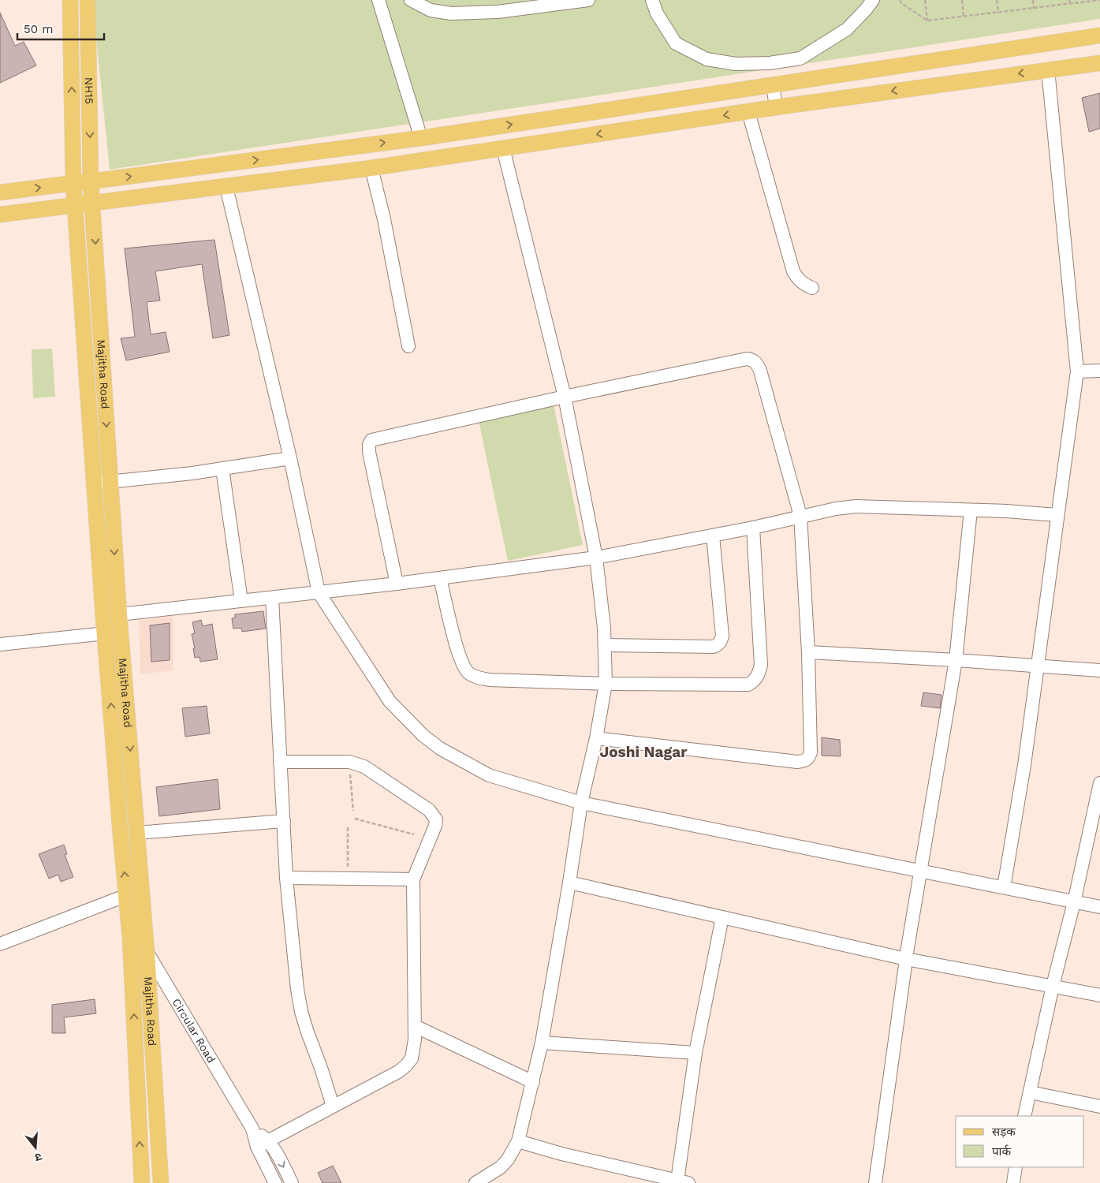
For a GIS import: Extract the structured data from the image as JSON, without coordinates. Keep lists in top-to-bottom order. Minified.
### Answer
{"streets":{"main road":["NH15","Majitha Road"],"street":["Circular Road"]},"crossings":[["NH15","Majitha Road"],["Majitha Road","Circular Road"]],"one_way":["NH15"],"districts":["Joshi Nagar"],"legend":["सड़क","पार्क"],"scale_bar":"50 m","north":"bottom"}
